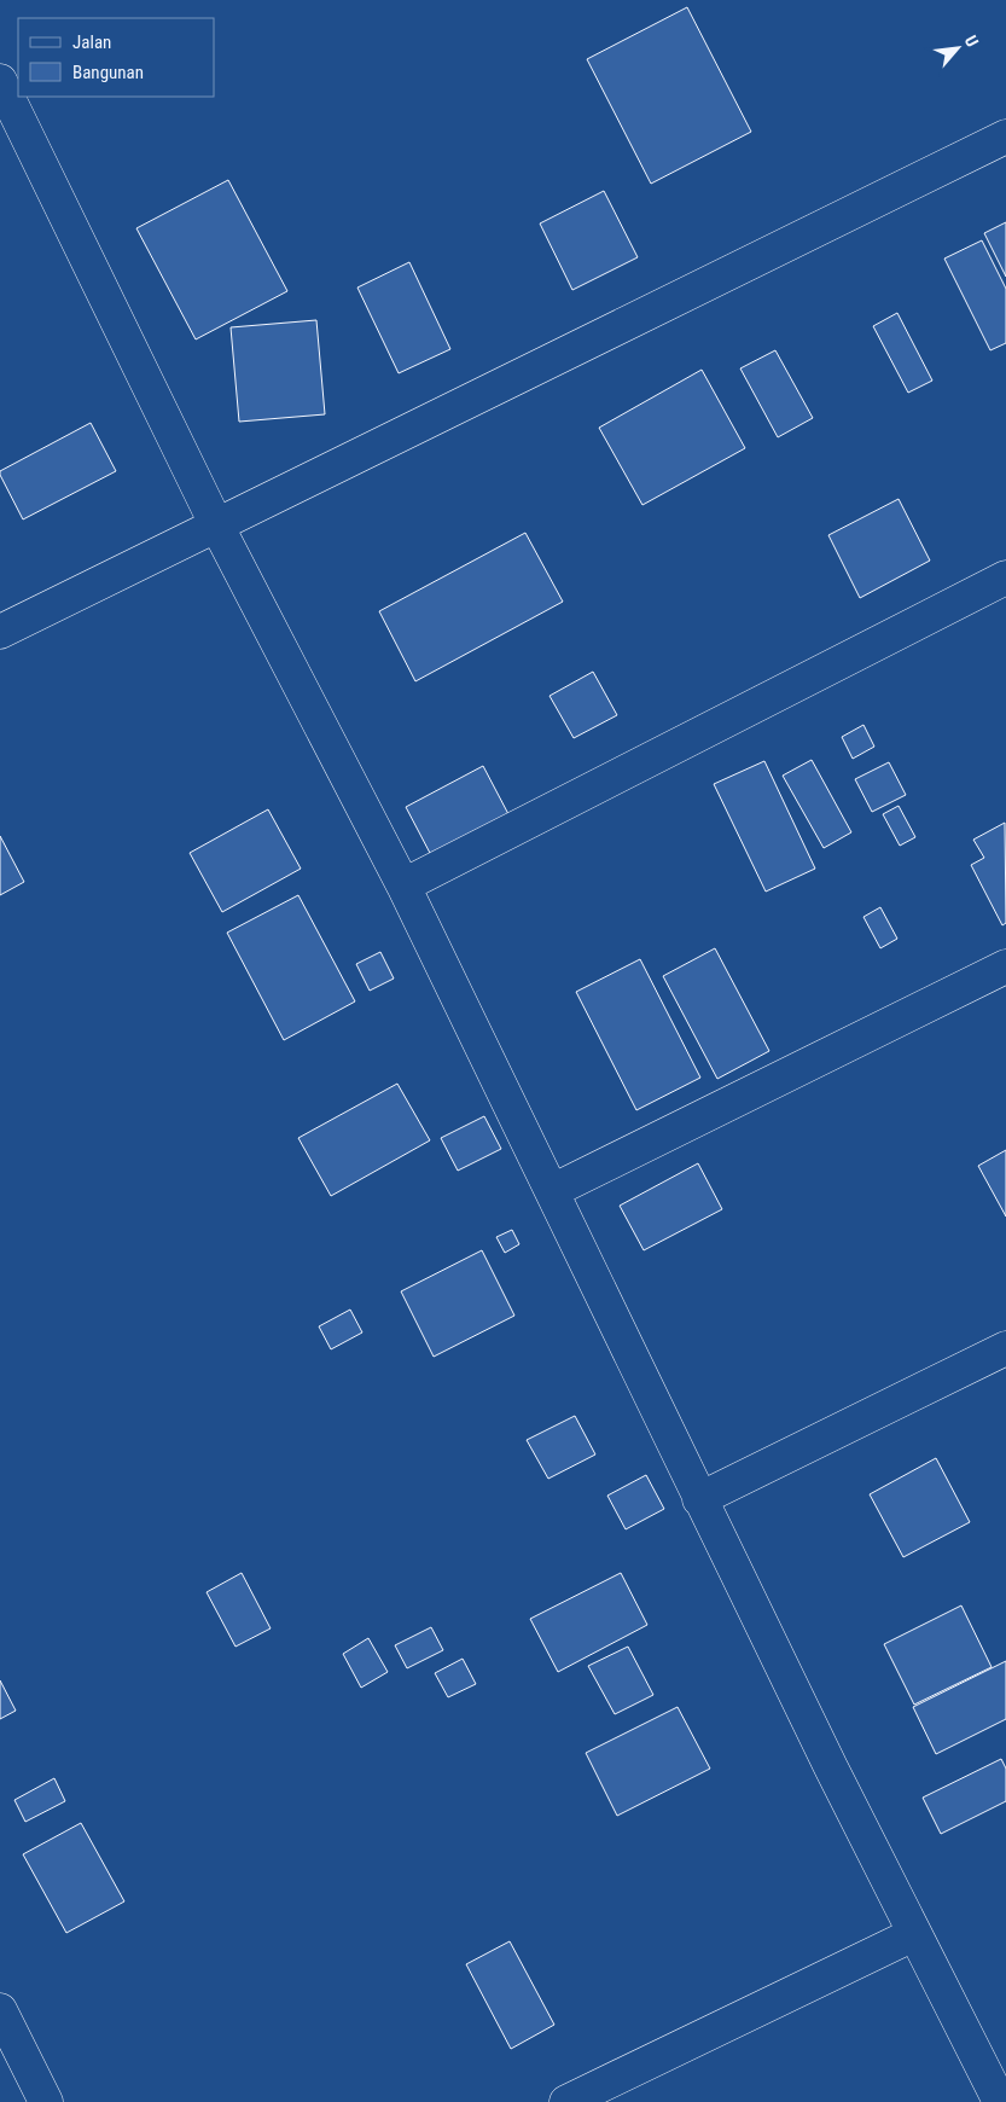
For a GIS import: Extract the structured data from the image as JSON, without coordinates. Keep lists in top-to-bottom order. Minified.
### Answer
{"legend":["Jalan","Bangunan"],"north":"top right"}
